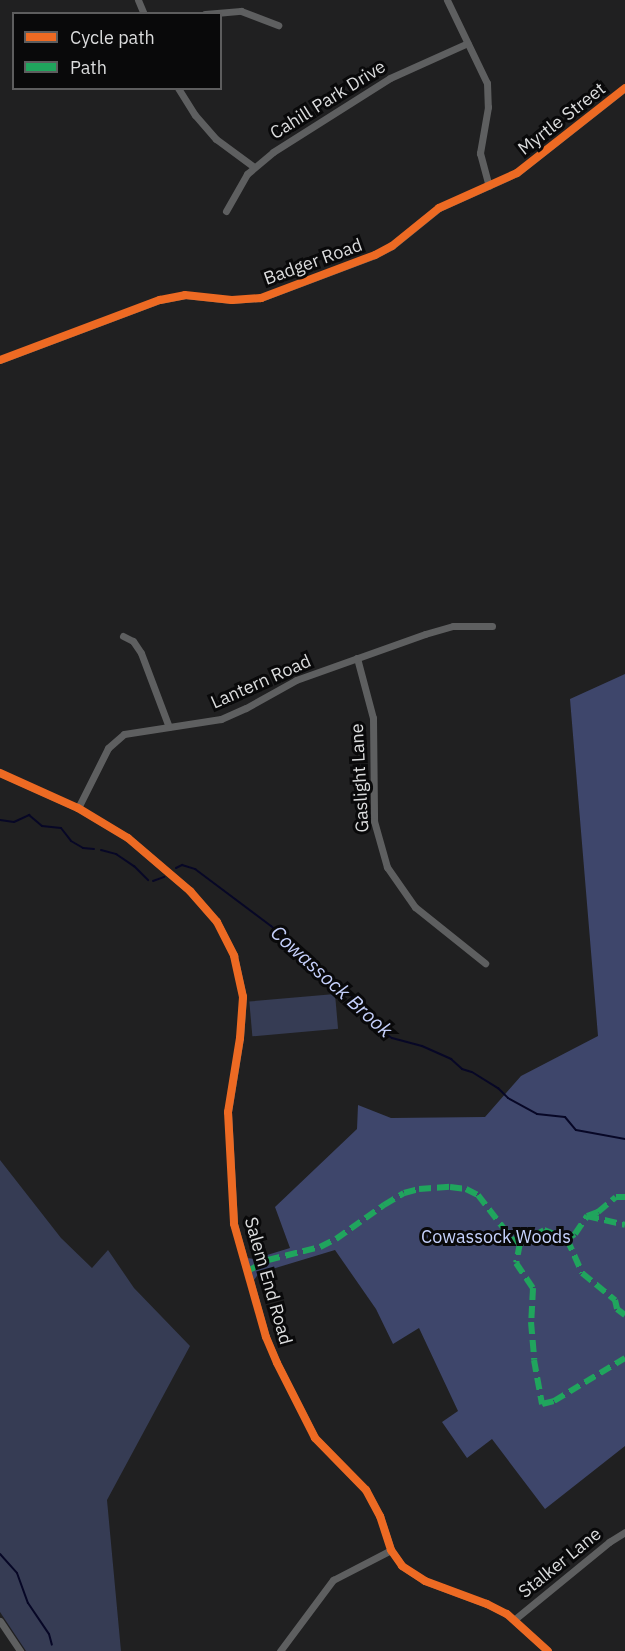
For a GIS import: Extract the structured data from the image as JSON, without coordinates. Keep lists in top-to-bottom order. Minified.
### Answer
{"streets":{"street":["Cahill Park Drive","Myrtle Street","Badger Road","Lantern Road","Gaslight Lane","Salem End Road","Stalker Lane"]},"crossings":[["Myrtle Street","Badger Road"],["Lantern Road","Gaslight Lane"],["Lantern Road","Salem End Road"],["Salem End Road","Stalker Lane"]],"water":["Cowassock Brook"],"parks":["Cowassock Woods"],"legend":["Cycle path","Path"]}
